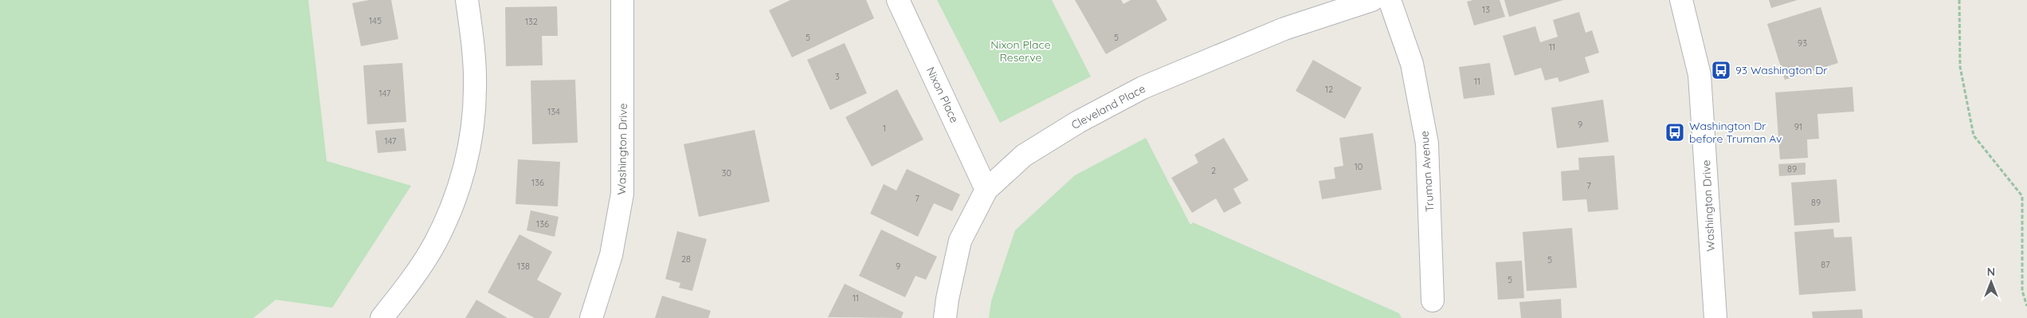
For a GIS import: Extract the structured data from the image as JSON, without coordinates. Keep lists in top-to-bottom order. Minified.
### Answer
{"streets":{"street":["Nixon Place","Cleveland Place","Washington Drive","Truman Avenue"]},"crossings":[["Nixon Place","Cleveland Place"]],"parks":["Nixon Place Reserve"],"places":{"bus stop":["93 Washington Dr","Washington Dr before Truman Av"]},"house_numbers":["13","145","132","5","5","93","11","3","11","12","147","134","9","91","1","147","10","89","2","30","136","7","7","89","136","28","5","87","138","9","5","11"],"north":"top"}
